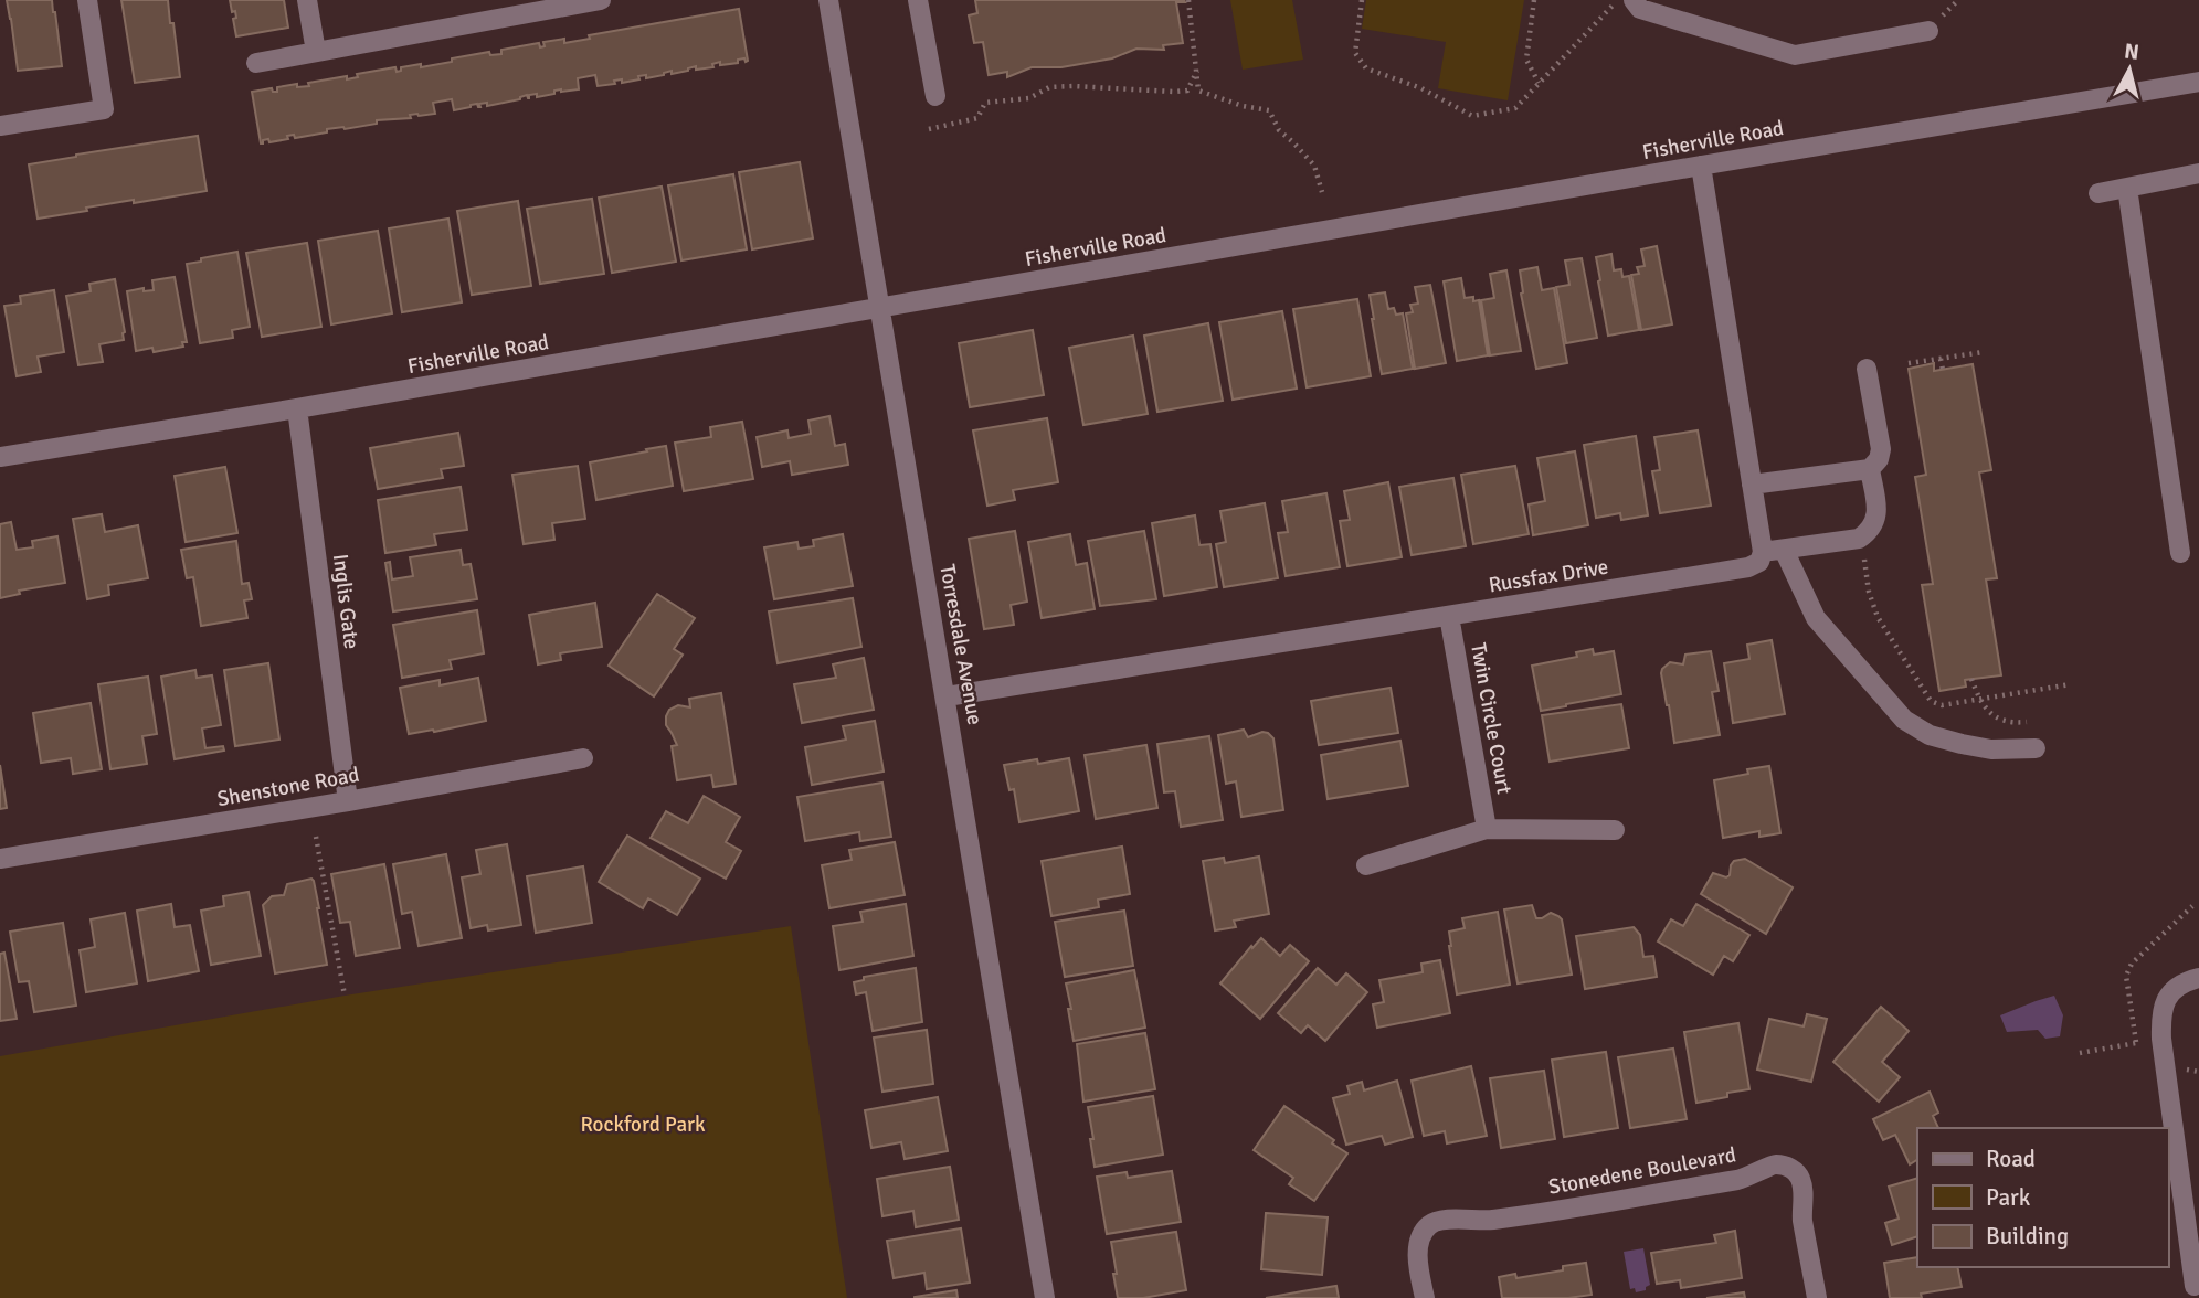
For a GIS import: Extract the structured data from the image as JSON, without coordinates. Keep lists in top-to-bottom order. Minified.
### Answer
{"streets":{"street":["Fisherville Road","Russfax Drive","Inglis Gate","Torresdale Avenue","Twin Circle Court","Shenstone Road","Stonedene Boulevard"]},"crossings":[["Fisherville Road","Inglis Gate"],["Fisherville Road","Torresdale Avenue"],["Russfax Drive","Torresdale Avenue"],["Russfax Drive","Twin Circle Court"],["Inglis Gate","Shenstone Road"]],"parks":["Rockford Park"],"legend":["Road","Park","Building"],"north":"top"}
